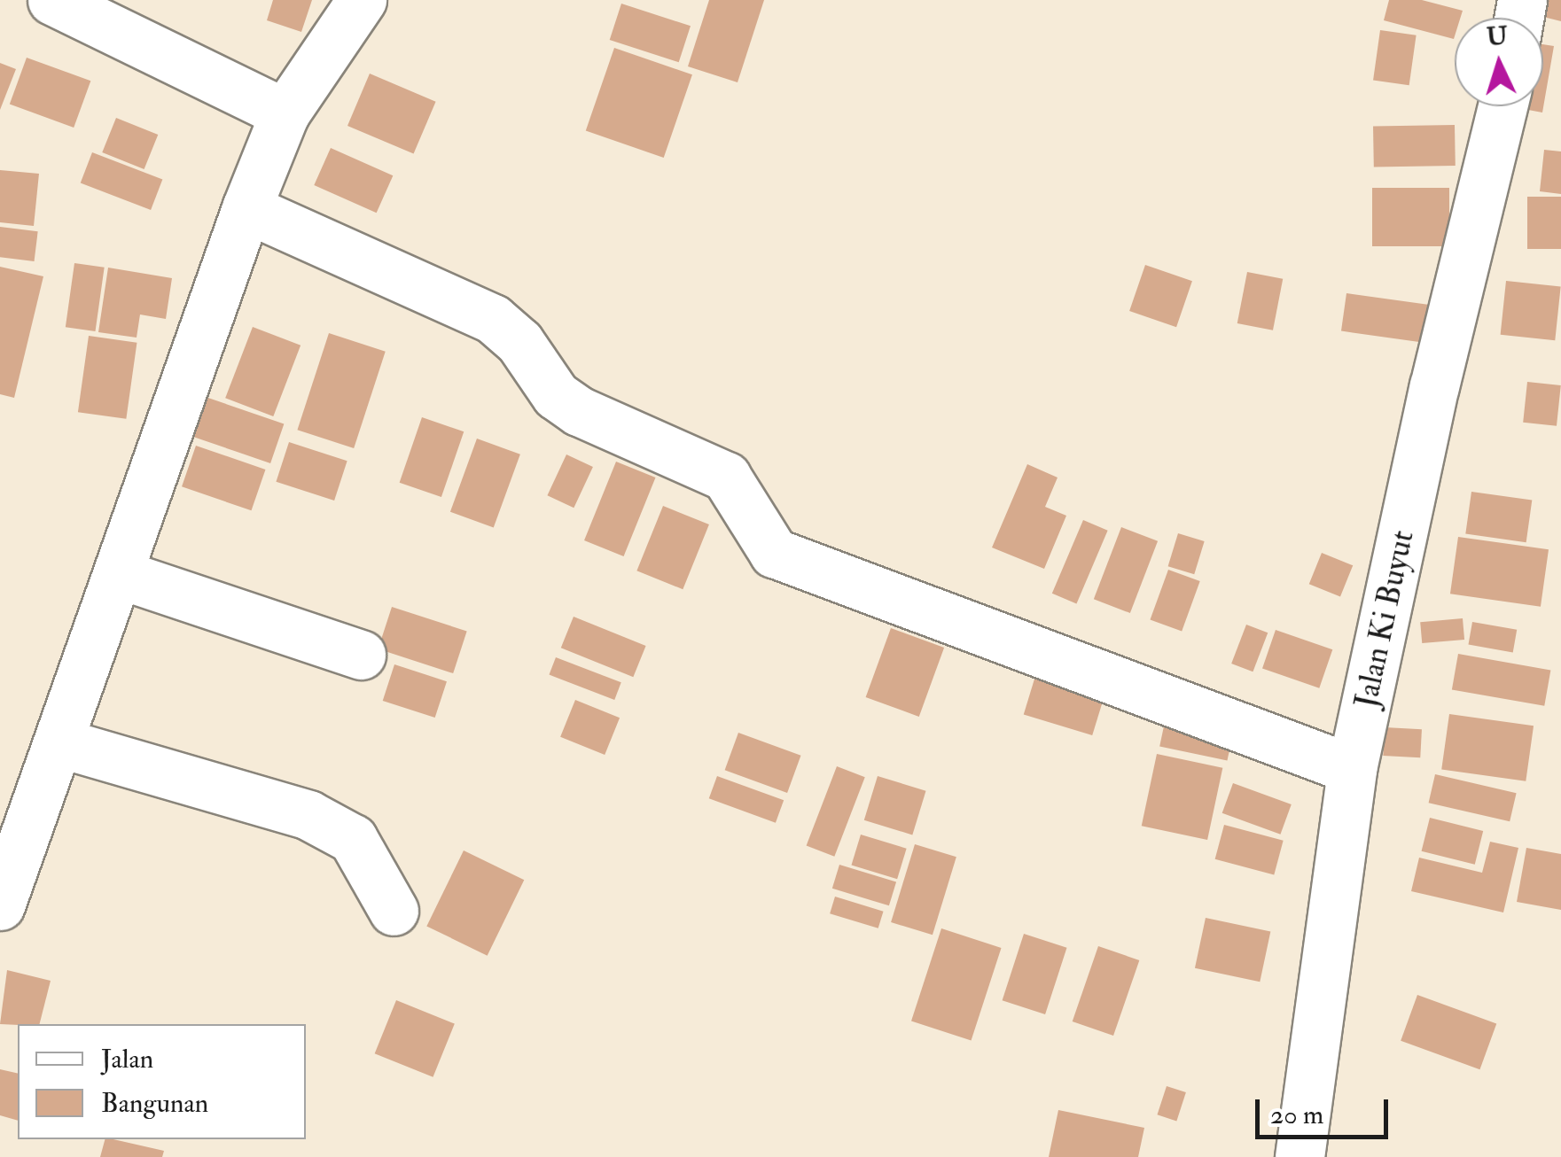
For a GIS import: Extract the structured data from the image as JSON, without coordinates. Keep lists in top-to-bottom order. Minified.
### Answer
{"streets":{"street":["Jalan Ki Buyut"]},"legend":["Jalan","Bangunan"],"scale_bar":"20 m","north":"top"}
